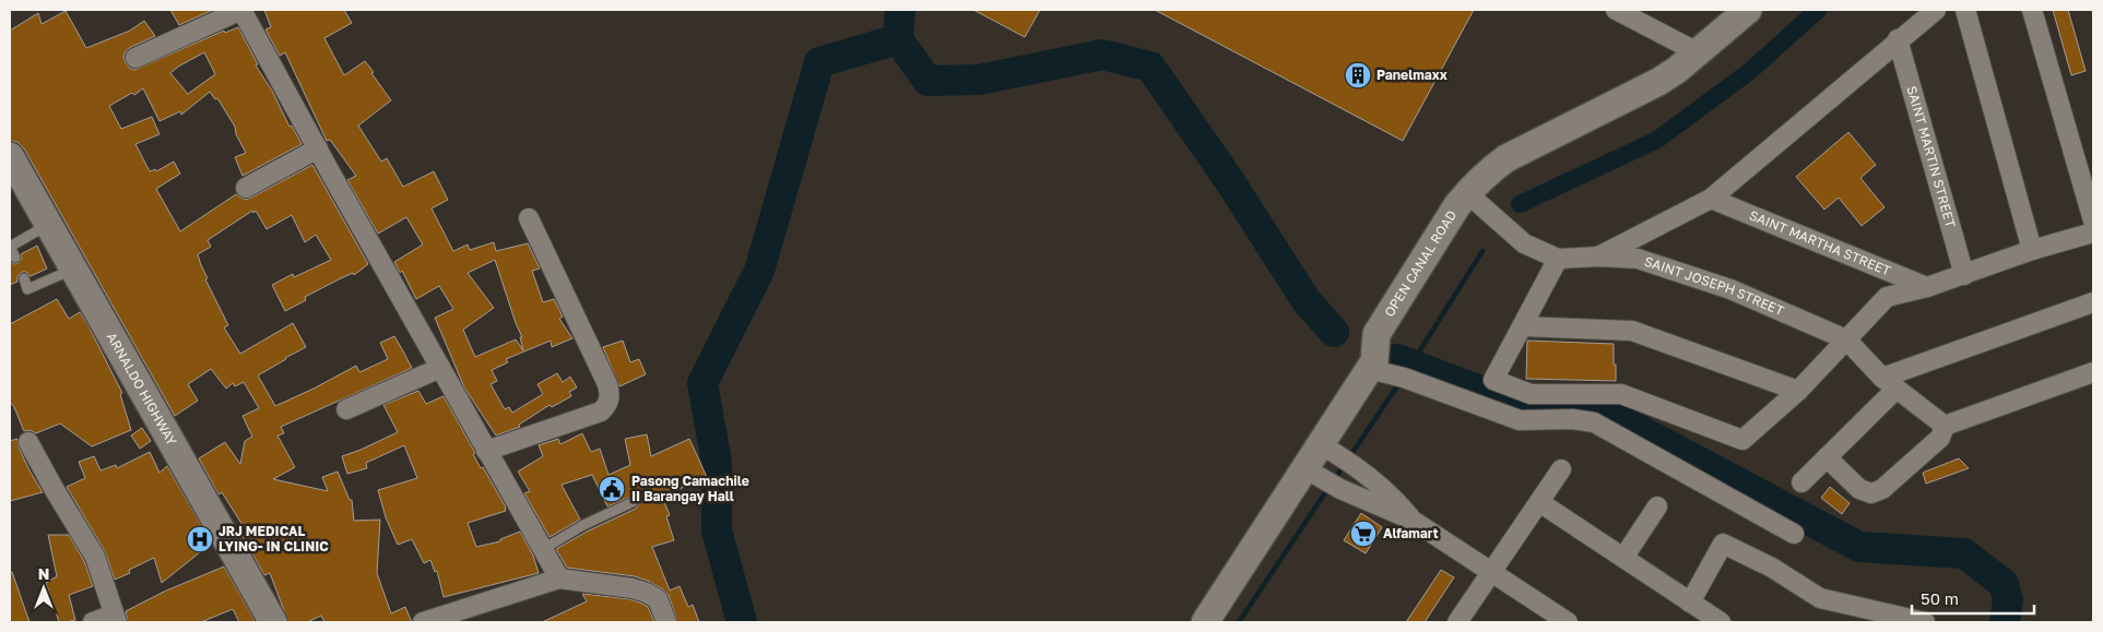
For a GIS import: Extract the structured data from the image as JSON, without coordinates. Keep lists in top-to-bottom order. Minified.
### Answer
{"streets":{"main road":["OPEN CANAL ROAD","ARNALDO HIGHWAY"],"street":["SAINT MARTIN STREET","SAINT MARTHA STREET","SAINT JOSEPH STREET"]},"crossings":[["OPEN CANAL ROAD","SAINT JOSEPH STREET"]],"places":{"building":["Panelmaxx"],"public building":["Pasong Camachile II Barangay Hall"],"supermarket":["Alfamart"],"hospital":["JRJ MEDICAL LYING- IN CLINIC"]},"scale_bar":"50 m","north":"top"}
